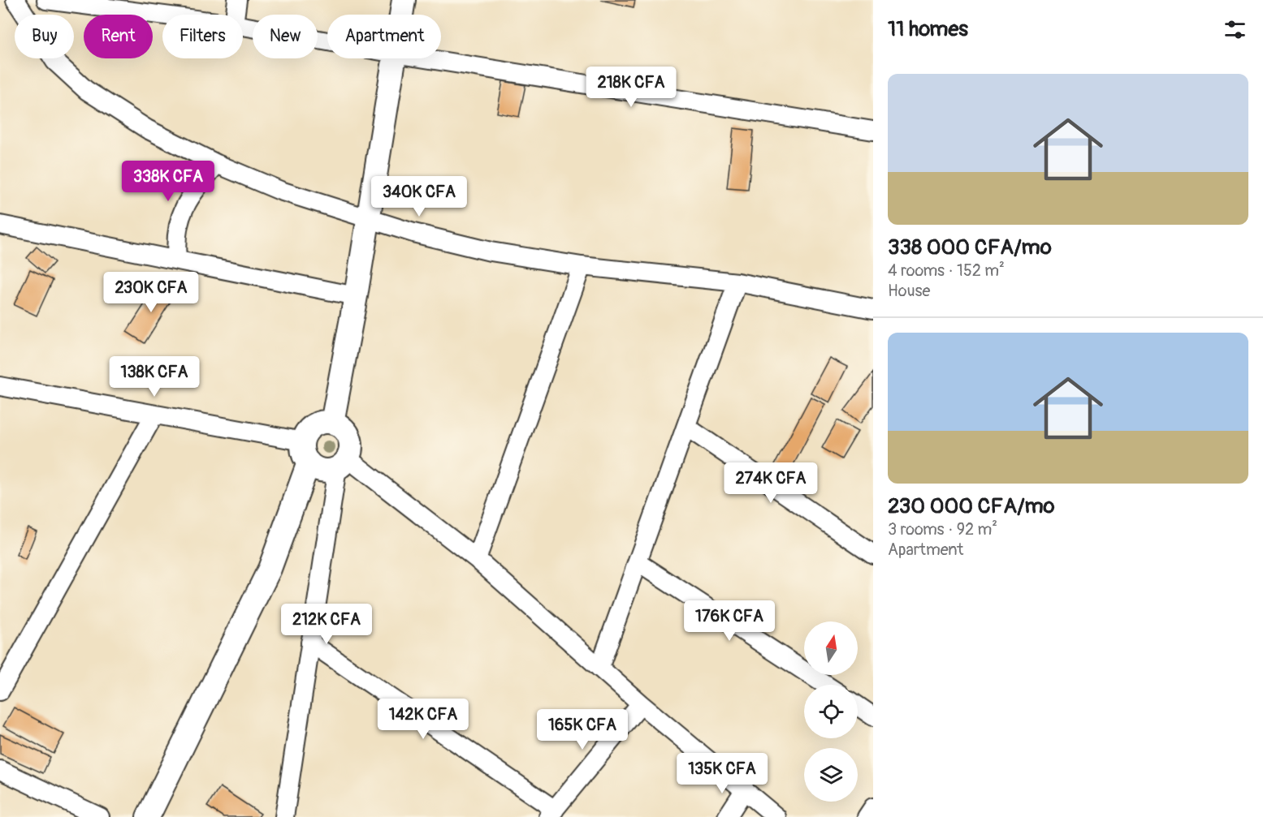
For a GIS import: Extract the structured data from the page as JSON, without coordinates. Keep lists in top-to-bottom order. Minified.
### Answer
{"north":"top","page":{"heading":"11 homes","chip":["Buy","Rent","Filters","New","Apartment"],"list":[{"name":"338 000 CFA/mo","note":"4 rooms · 152 m² · House"},{"name":"230 000 CFA/mo","note":"3 rooms · 92 m² · Apartment"}],"price":["218K CFA","338K CFA","340K CFA","230K CFA","138K CFA","274K CFA","176K CFA","212K CFA","142K CFA","165K CFA","135K CFA"]}}
